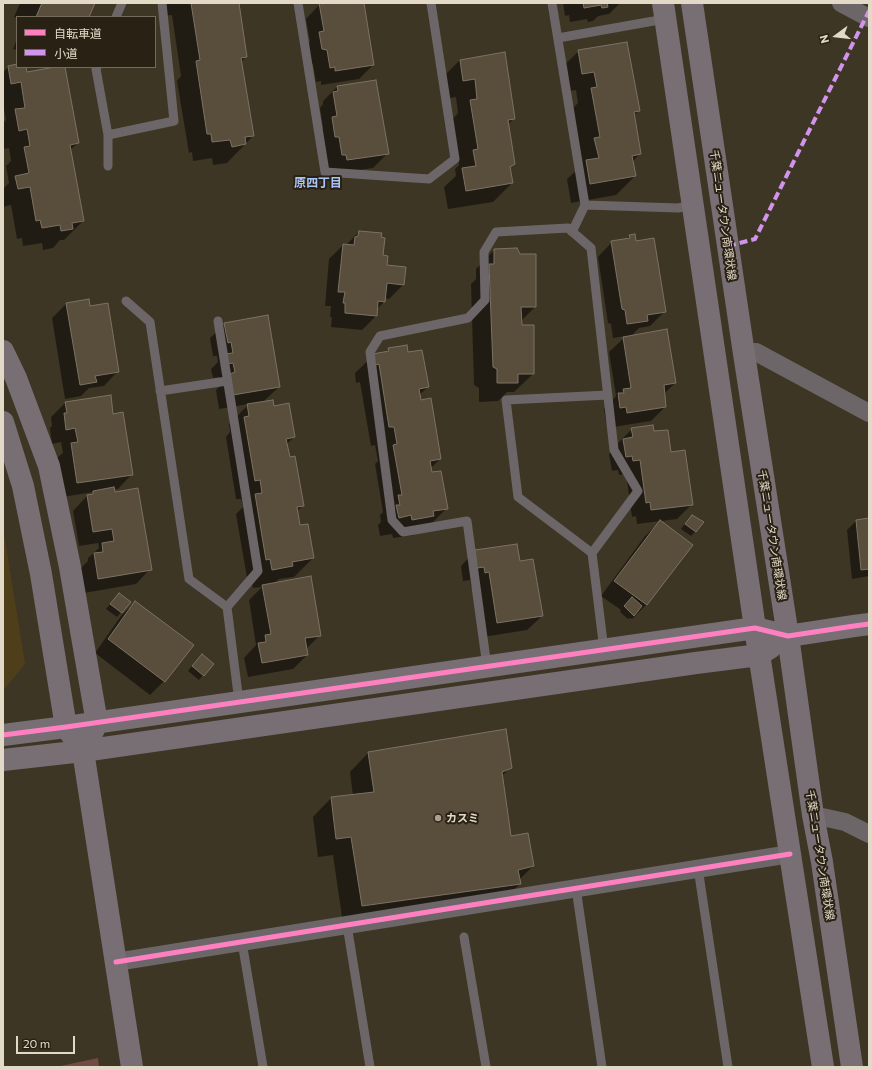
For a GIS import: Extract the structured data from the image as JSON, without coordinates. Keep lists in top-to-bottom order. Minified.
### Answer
{"streets":{"street":["千葉ニュータウン南環状線"]},"districts":["原四丁目"],"places":["カスミ"],"legend":["自転車道","小道"],"scale_bar":"20 m","north":"left"}
